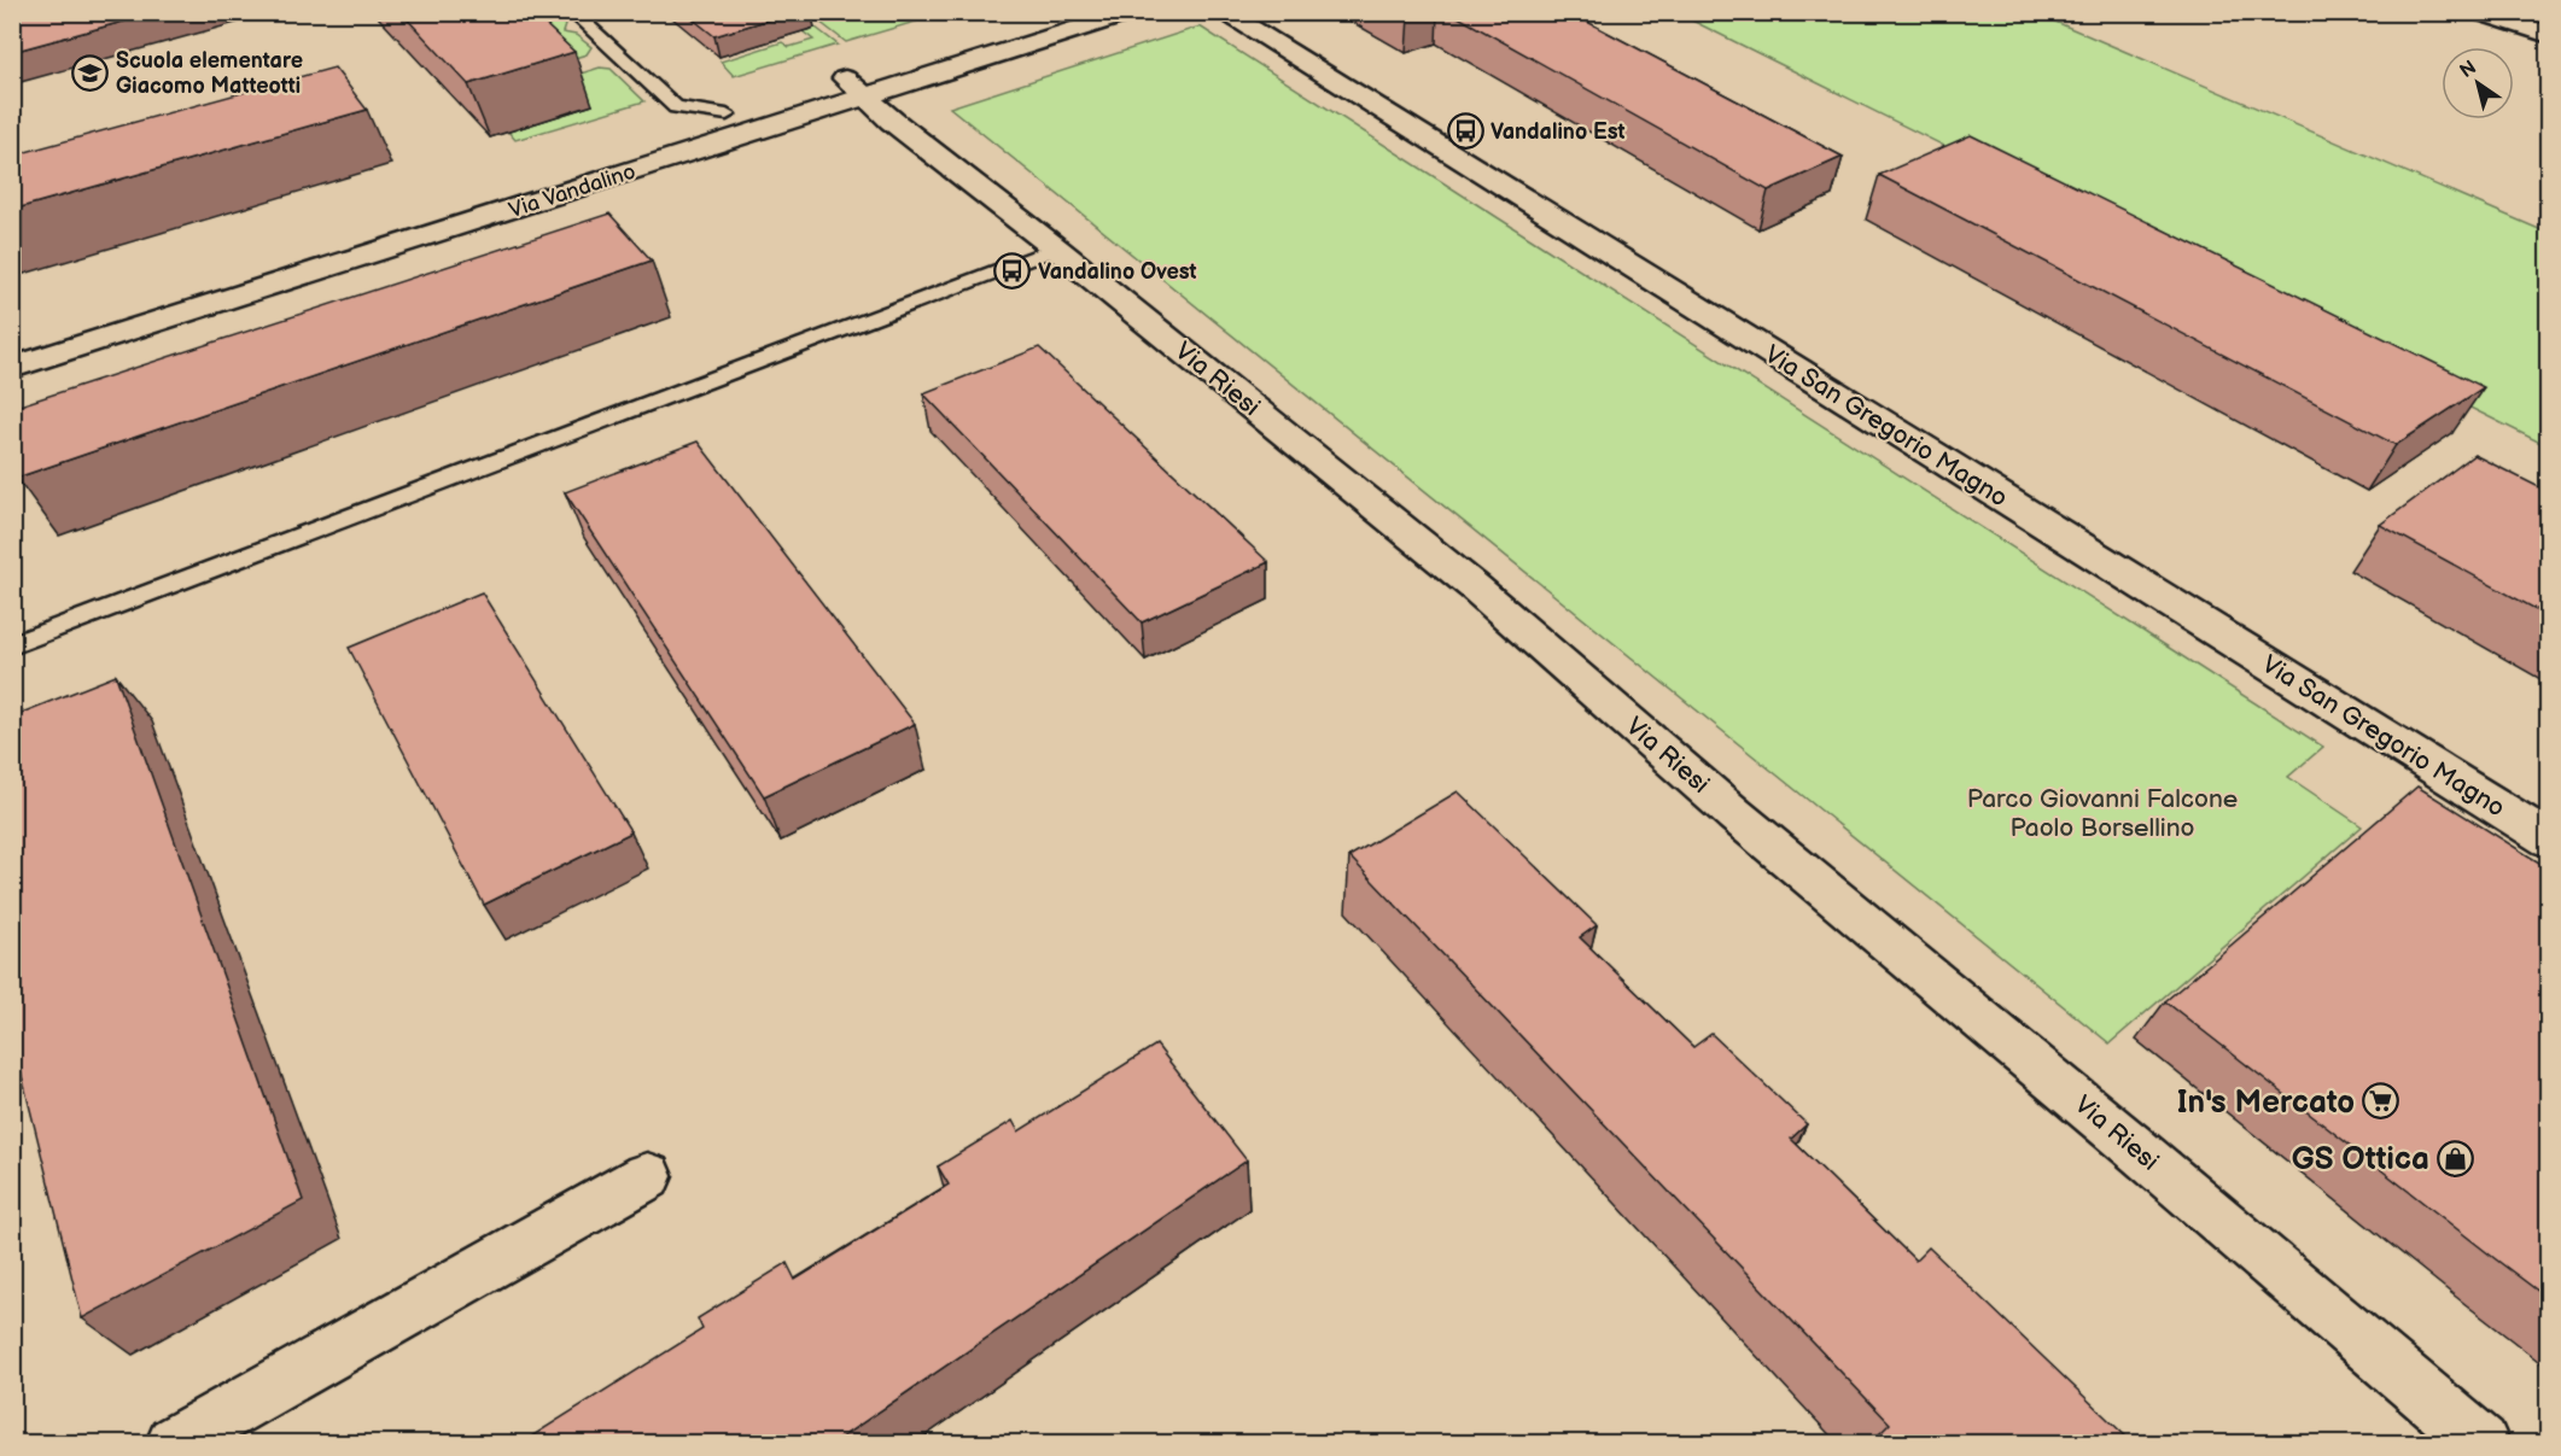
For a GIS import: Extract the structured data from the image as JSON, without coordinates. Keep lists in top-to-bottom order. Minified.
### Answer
{"streets":{"street":["Via Vandalino","Via Riesi","Via San Gregorio Magno"]},"crossings":[["Via Vandalino","Via Riesi"]],"parks":["Parco Giovanni Falcone Paolo Borsellino"],"places":{"school or university":["Scuola elementare Giacomo Matteotti"],"bus stop":["Vandalino Est","Vandalino Ovest"],"supermarket":["In's Mercato"],"shop":["GS Ottica"]},"north":"top left"}
